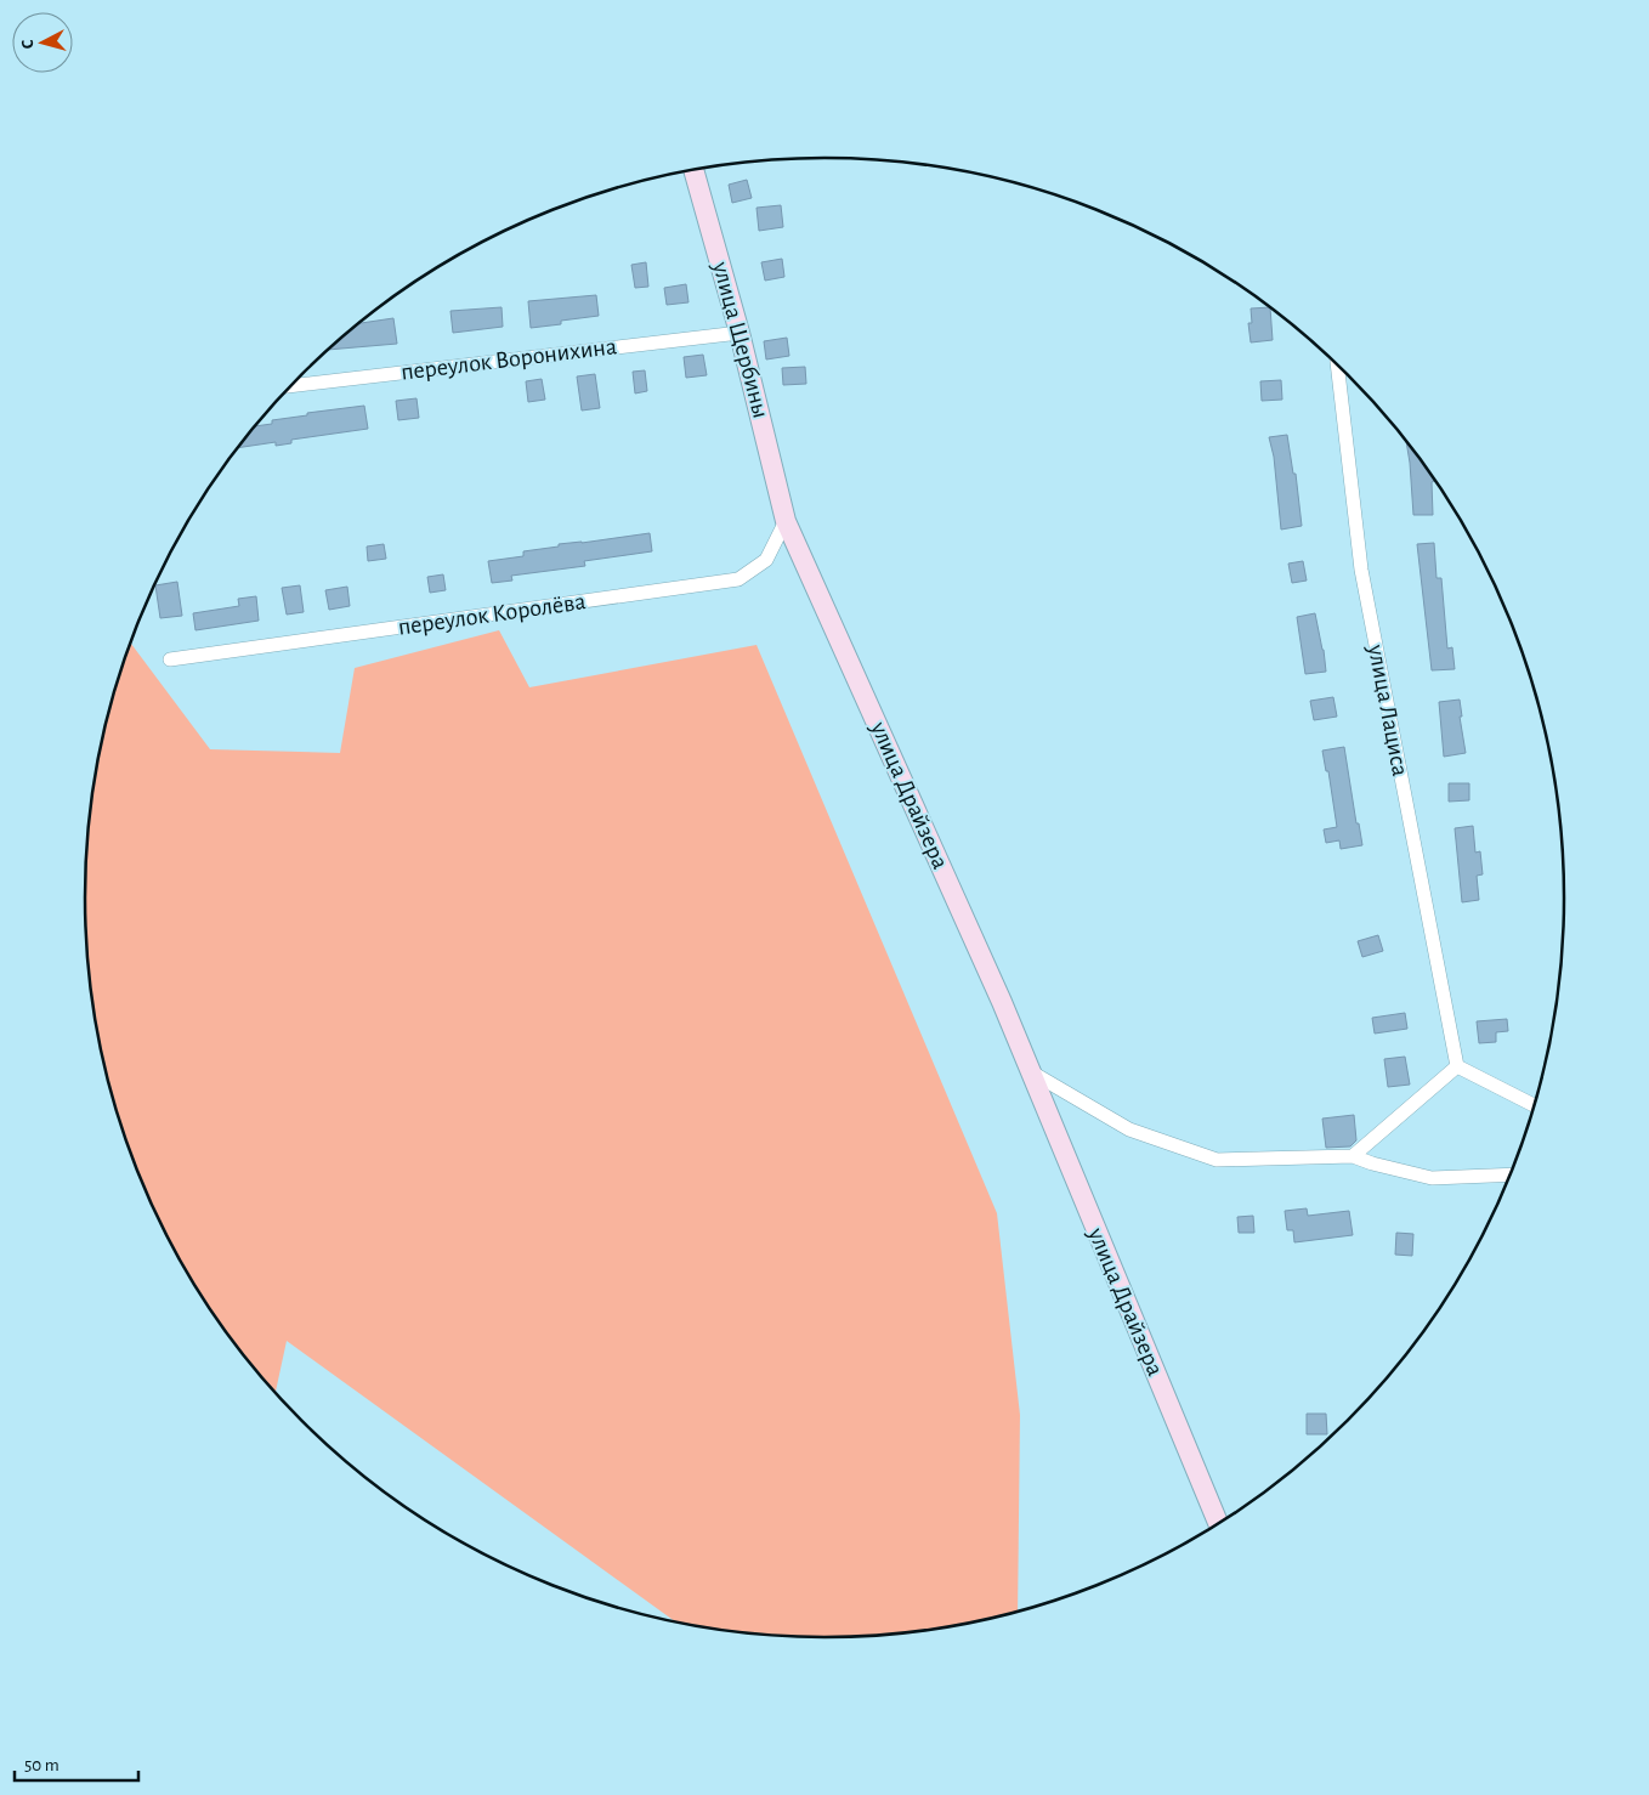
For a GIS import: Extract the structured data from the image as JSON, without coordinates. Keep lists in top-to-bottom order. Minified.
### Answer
{"streets":{"street":["улица Щербины","переулок Воронихина","переулок Королёва","улица Лациса","улица Драйзера"]},"crossings":[["улица Щербины","переулок Воронихина"],["улица Щербины","переулок Королёва"],["улица Щербины","улица Драйзера"],["переулок Королёва","улица Драйзера"]],"scale_bar":"50 m","north":"left"}
